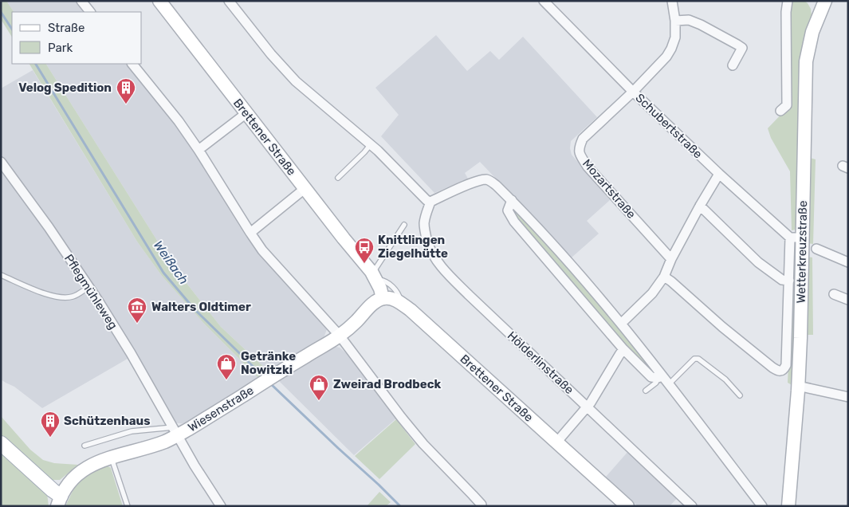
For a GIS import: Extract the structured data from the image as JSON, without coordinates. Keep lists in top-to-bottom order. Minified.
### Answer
{"streets":{"street":["Schubertstraße","Brettener Straße","Mozartstraße","Wetterkreuzstraße","Pflegmühleweg","Hölderlinstraße","Wiesenstraße"]},"crossings":[["Schubertstraße","Mozartstraße"],["Schubertstraße","Wetterkreuzstraße"],["Brettener Straße","Wiesenstraße"],["Pflegmühleweg","Wiesenstraße"]],"water":["Weißach"],"places":{"building":["Velog Spedition","Schützenhaus"],"bus stop":["Knittlingen Ziegelhütte"],"museum":["Walters Oldtimer"],"shop":["Getränke Nowitzki","Zweirad Brodbeck"]},"legend":["Straße","Park"]}
